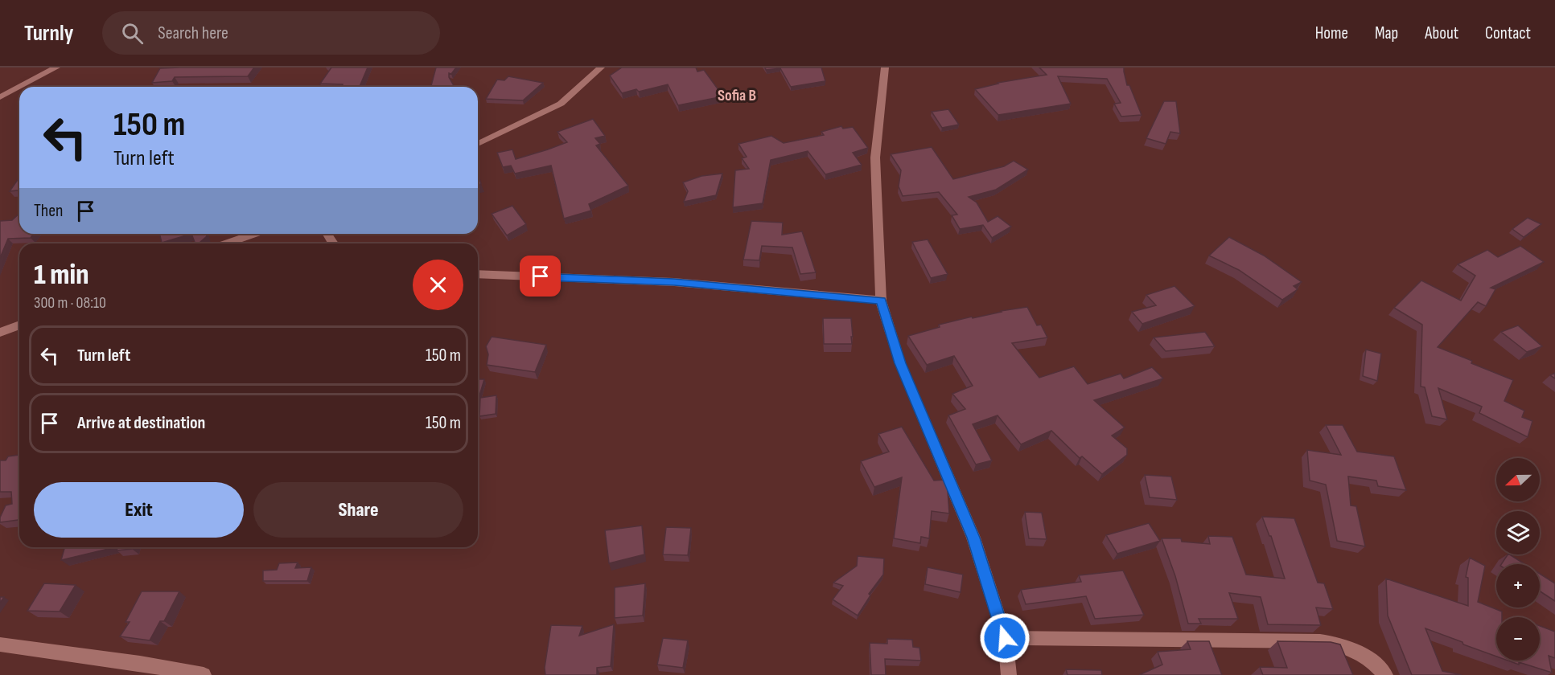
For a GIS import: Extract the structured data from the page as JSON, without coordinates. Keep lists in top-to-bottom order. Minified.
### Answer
{"districts":["Sofia B"],"north":"left","page":{"header":"Turnly","search":"Search here","nav":["Home","Map","About","Contact"],"turn":["150 m","Turn left"],"then":"Then","heading":["1 min","300 m · 08:10"],"list":[{"name":"Turn left","value":"150 m"},{"name":"Arrive at destination","value":"150 m"}],"map_buttons":["+","−"],"buttons":["Exit","Share"]}}
